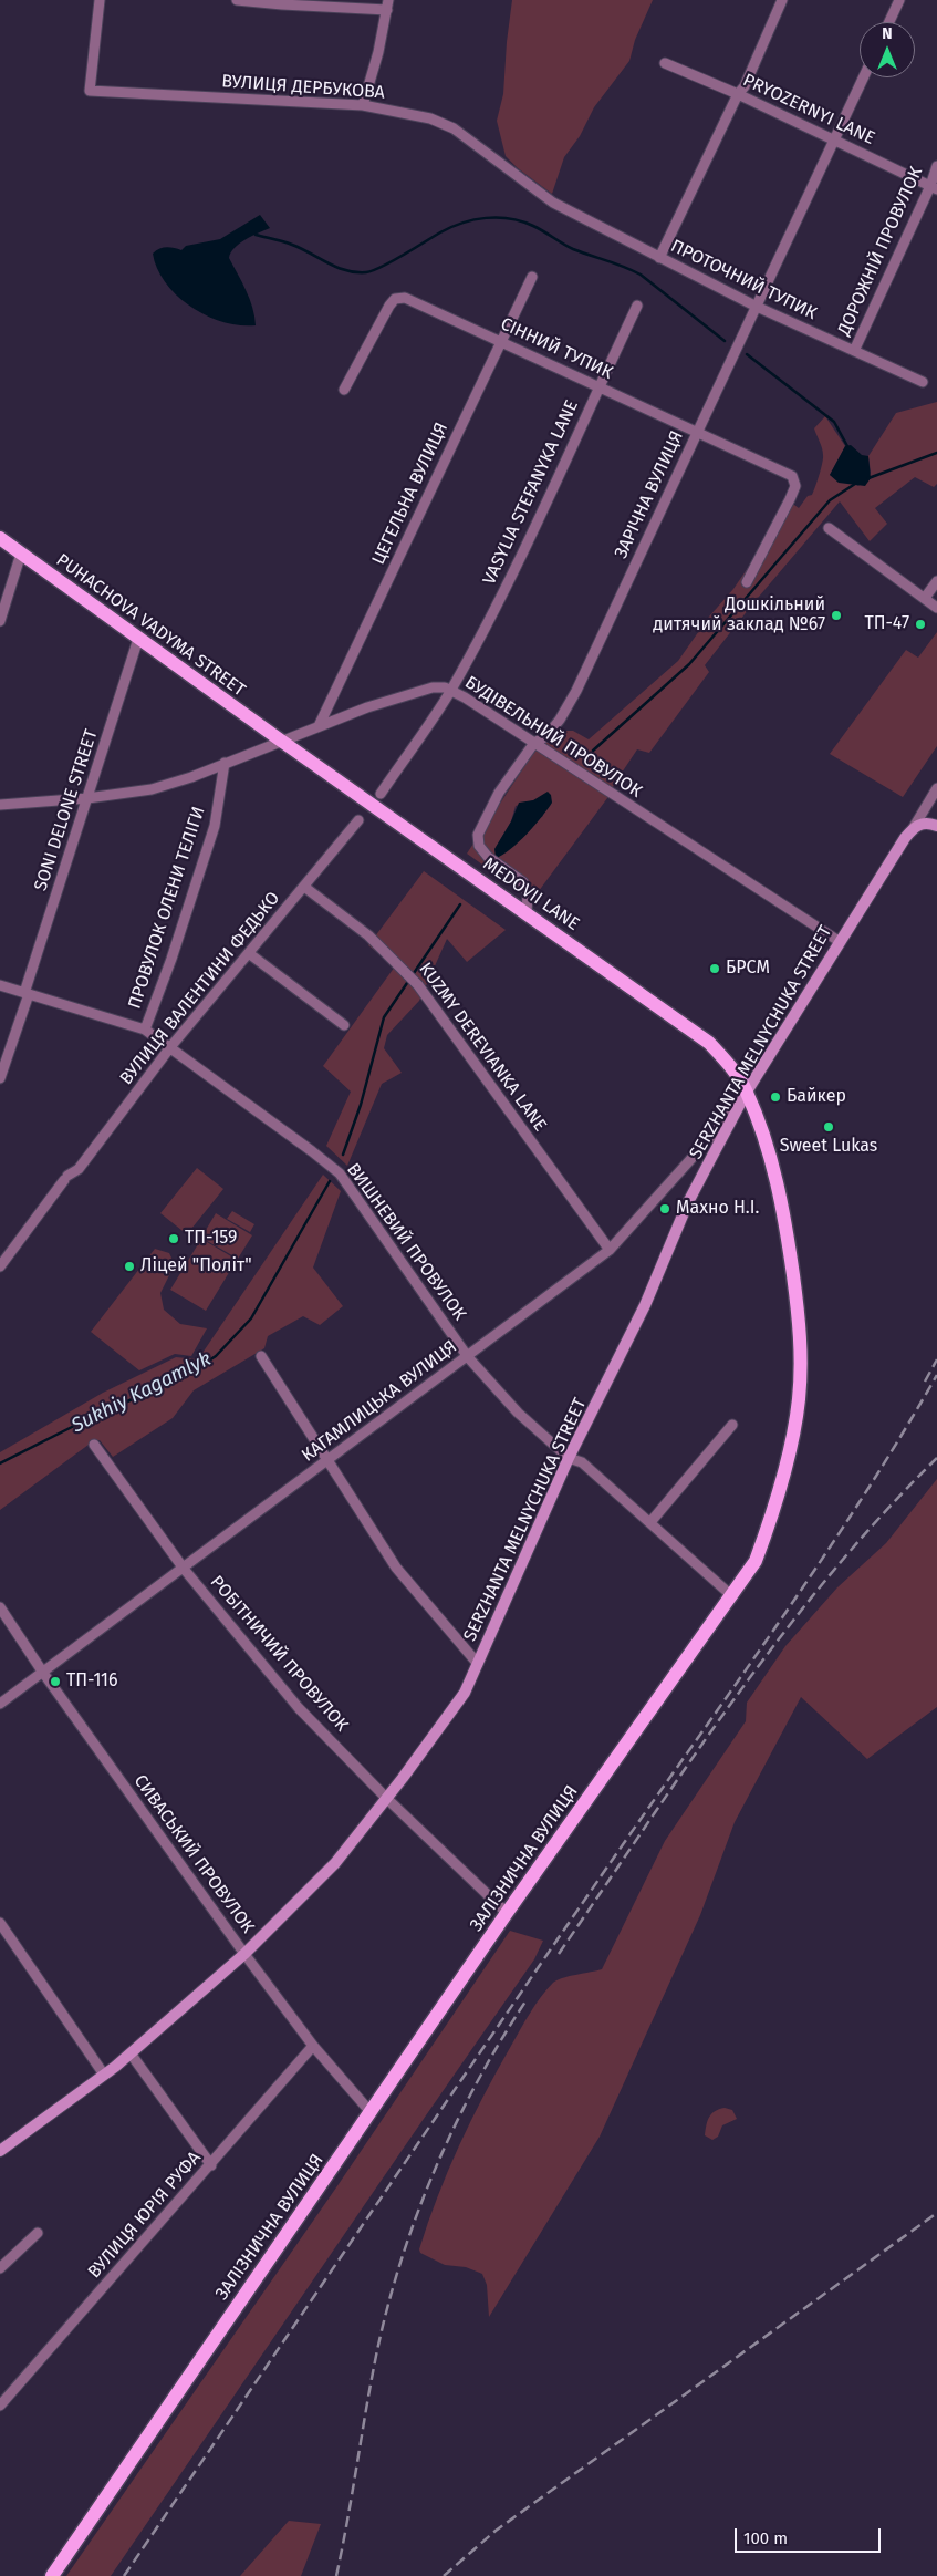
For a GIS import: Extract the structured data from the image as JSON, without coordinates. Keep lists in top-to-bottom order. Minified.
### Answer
{"streets":{"main road":["PUHACHOVA VADYMA STREET","MEDOVII LANE","ЗАЛІЗНИЧНА ВУЛИЦЯ"],"street":["ВУЛИЦЯ ДЕРБУКОВА","PRYOZERNYI LANE","ДОРОЖНІЙ ПРОВУЛОК","ПРОТОЧНИЙ ТУПИК","СІННИЙ ТУПИК","VASYLIA STEFANYKA LANE","ЦЕГЕЛЬНА ВУЛИЦЯ","ЗАРІЧНА ВУЛИЦЯ","БУДІВЕЛЬНИЙ ПРОВУЛОК","SONI DELONE STREET","ПРОВУЛОК ОЛЕНИ ТЕЛІГИ","ВУЛИЦЯ ВАЛЕНТИНИ ФЕДЬКО","SERZHANTA MELNYCHUKA STREET","KUZMY DEREVIANKA LANE","ВИШНЕВИЙ ПРОВУЛОК","КАГАМЛИЦЬКА ВУЛИЦЯ","РОБІТНИЧИЙ ПРОВУЛОК","СИВАСЬКИЙ ПРОВУЛОК","ВУЛИЦЯ ЮРІЯ РУФА"]},"crossings":[["ВУЛИЦЯ ДЕРБУКОВА","ПРОТОЧНИЙ ТУПИК"],["PRYOZERNYI LANE","ДОРОЖНІЙ ПРОВУЛОК"],["PRYOZERNYI LANE","ЗАРІЧНА ВУЛИЦЯ"],["ДОРОЖНІЙ ПРОВУЛОК","ПРОТОЧНИЙ ТУПИК"],["ПРОТОЧНИЙ ТУПИК","ЗАРІЧНА ВУЛИЦЯ"],["СІННИЙ ТУПИК","VASYLIA STEFANYKA LANE"],["СІННИЙ ТУПИК","ЦЕГЕЛЬНА ВУЛИЦЯ"],["СІННИЙ ТУПИК","ЗАРІЧНА ВУЛИЦЯ"],["VASYLIA STEFANYKA LANE","БУДІВЕЛЬНИЙ ПРОВУЛОК"],["ЦЕГЕЛЬНА ВУЛИЦЯ","БУДІВЕЛЬНИЙ ПРОВУЛОК"],["ЗАРІЧНА ВУЛИЦЯ","БУДІВЕЛЬНИЙ ПРОВУЛОК"],["ЗАРІЧНА ВУЛИЦЯ","MEDOVII LANE"],["PUHACHOVA VADYMA STREET","БУДІВЕЛЬНИЙ ПРОВУЛОК"],["PUHACHOVA VADYMA STREET","SONI DELONE STREET"],["PUHACHOVA VADYMA STREET","MEDOVII LANE"],["БУДІВЕЛЬНИЙ ПРОВУЛОК","SONI DELONE STREET"],["БУДІВЕЛЬНИЙ ПРОВУЛОК","MEDOVII LANE"],["БУДІВЕЛЬНИЙ ПРОВУЛОК","ПРОВУЛОК ОЛЕНИ ТЕЛІГИ"],["БУДІВЕЛЬНИЙ ПРОВУЛОК","SERZHANTA MELNYCHUKA STREET"],["SONI DELONE STREET","ВИШНЕВИЙ ПРОВУЛОК"],["MEDOVII LANE","SERZHANTA MELNYCHUKA STREET"],["MEDOVII LANE","КАГАМЛИЦЬКА ВУЛИЦЯ"],["MEDOVII LANE","ЗАЛІЗНИЧНА ВУЛИЦЯ"],["ПРОВУЛОК ОЛЕНИ ТЕЛІГИ","ВИШНЕВИЙ ПРОВУЛОК"],["ВУЛИЦЯ ВАЛЕНТИНИ ФЕДЬКО","KUZMY DEREVIANKA LANE"],["ВУЛИЦЯ ВАЛЕНТИНИ ФЕДЬКО","ВИШНЕВИЙ ПРОВУЛОК"],["SERZHANTA MELNYCHUKA STREET","ВИШНЕВИЙ ПРОВУЛОК"],["SERZHANTA MELNYCHUKA STREET","КАГАМЛИЦЬКА ВУЛИЦЯ"],["SERZHANTA MELNYCHUKA STREET","РОБІТНИЧИЙ ПРОВУЛОК"],["SERZHANTA MELNYCHUKA STREET","СИВАСЬКИЙ ПРОВУЛОК"],["SERZHANTA MELNYCHUKA STREET","ЗАЛІЗНИЧНА ВУЛИЦЯ"],["KUZMY DEREVIANKA LANE","КАГАМЛИЦЬКА ВУЛИЦЯ"],["ВИШНЕВИЙ ПРОВУЛОК","КАГАМЛИЦЬКА ВУЛИЦЯ"],["ВИШНЕВИЙ ПРОВУЛОК","ЗАЛІЗНИЧНА ВУЛИЦЯ"],["КАГАМЛИЦЬКА ВУЛИЦЯ","РОБІТНИЧИЙ ПРОВУЛОК"],["КАГАМЛИЦЬКА ВУЛИЦЯ","СИВАСЬКИЙ ПРОВУЛОК"],["КАГАМЛИЦЬКА ВУЛИЦЯ","ЗАЛІЗНИЧНА ВУЛИЦЯ"],["РОБІТНИЧИЙ ПРОВУЛОК","ЗАЛІЗНИЧНА ВУЛИЦЯ"],["СИВАСЬКИЙ ПРОВУЛОК","ЗАЛІЗНИЧНА ВУЛИЦЯ"],["СИВАСЬКИЙ ПРОВУЛОК","ВУЛИЦЯ ЮРІЯ РУФА"]],"water":["Sukhiy Kagamlyk"],"places":["Дошкільний дитячий заклад №67","ТП-47","БРСМ","Байкер","Sweet Lukas","Махно Н.І.","ТП-159","Ліцей \"Політ\"","ТП-116"],"scale_bar":"100 m","north":"top"}
